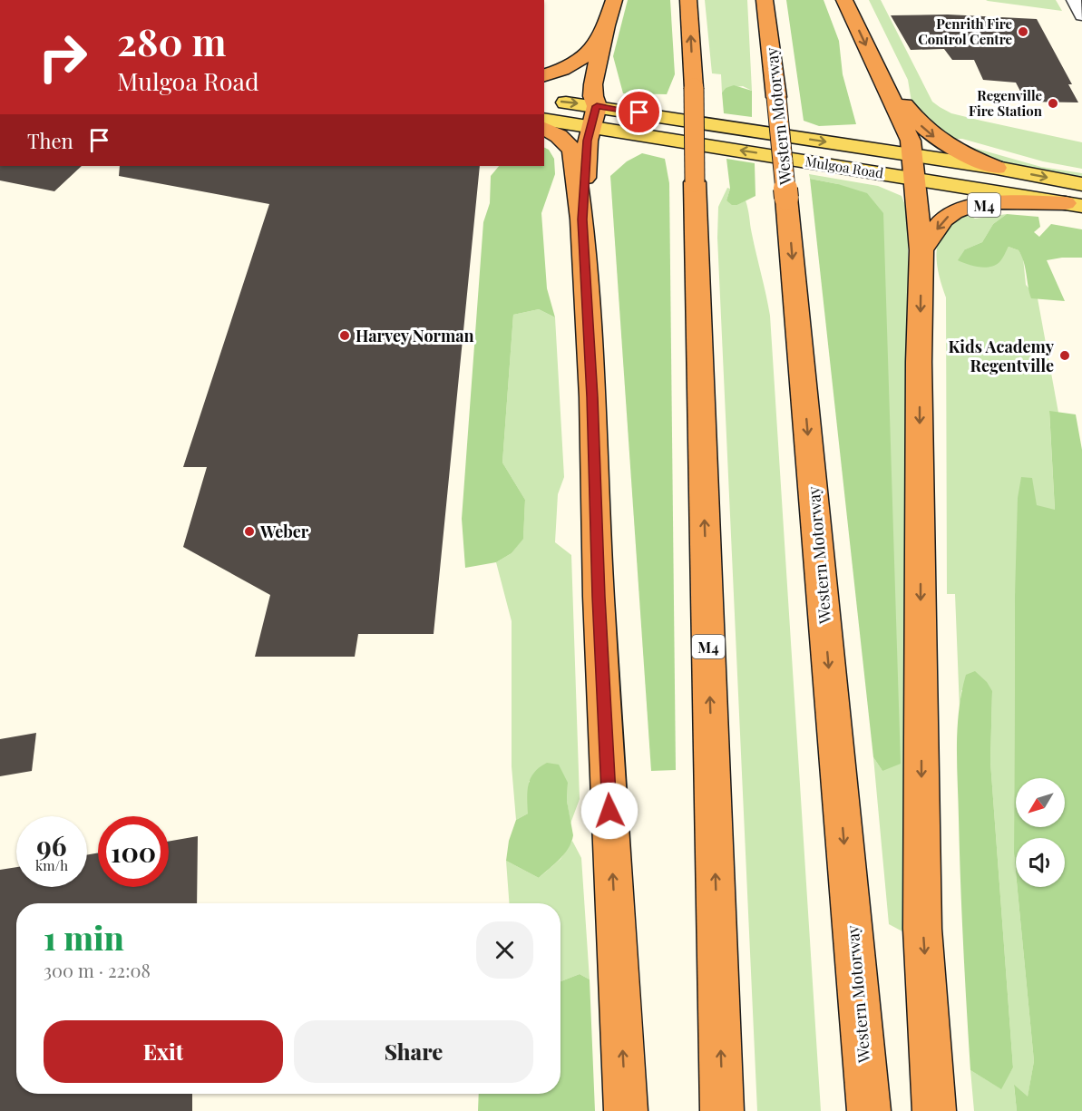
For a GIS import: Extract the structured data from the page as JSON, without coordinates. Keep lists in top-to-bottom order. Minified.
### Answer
{"streets":{"highway":["Western Motorway","M4"],"main road":["Mulgoa Road"]},"crossings":[["Mulgoa Road","M4"]],"places":["Penrith Fire Control Centre","Regenville Fire Station","Harvey Norman","Kids Academy Regentville","Weber"],"north":"bottom left","page":{"turn":["280 m","Mulgoa Road"],"then":"Then","speed":"96 km/h","limit":"100","heading":["1 min","300 m · 22:08"],"buttons":["Exit","Share"]}}
